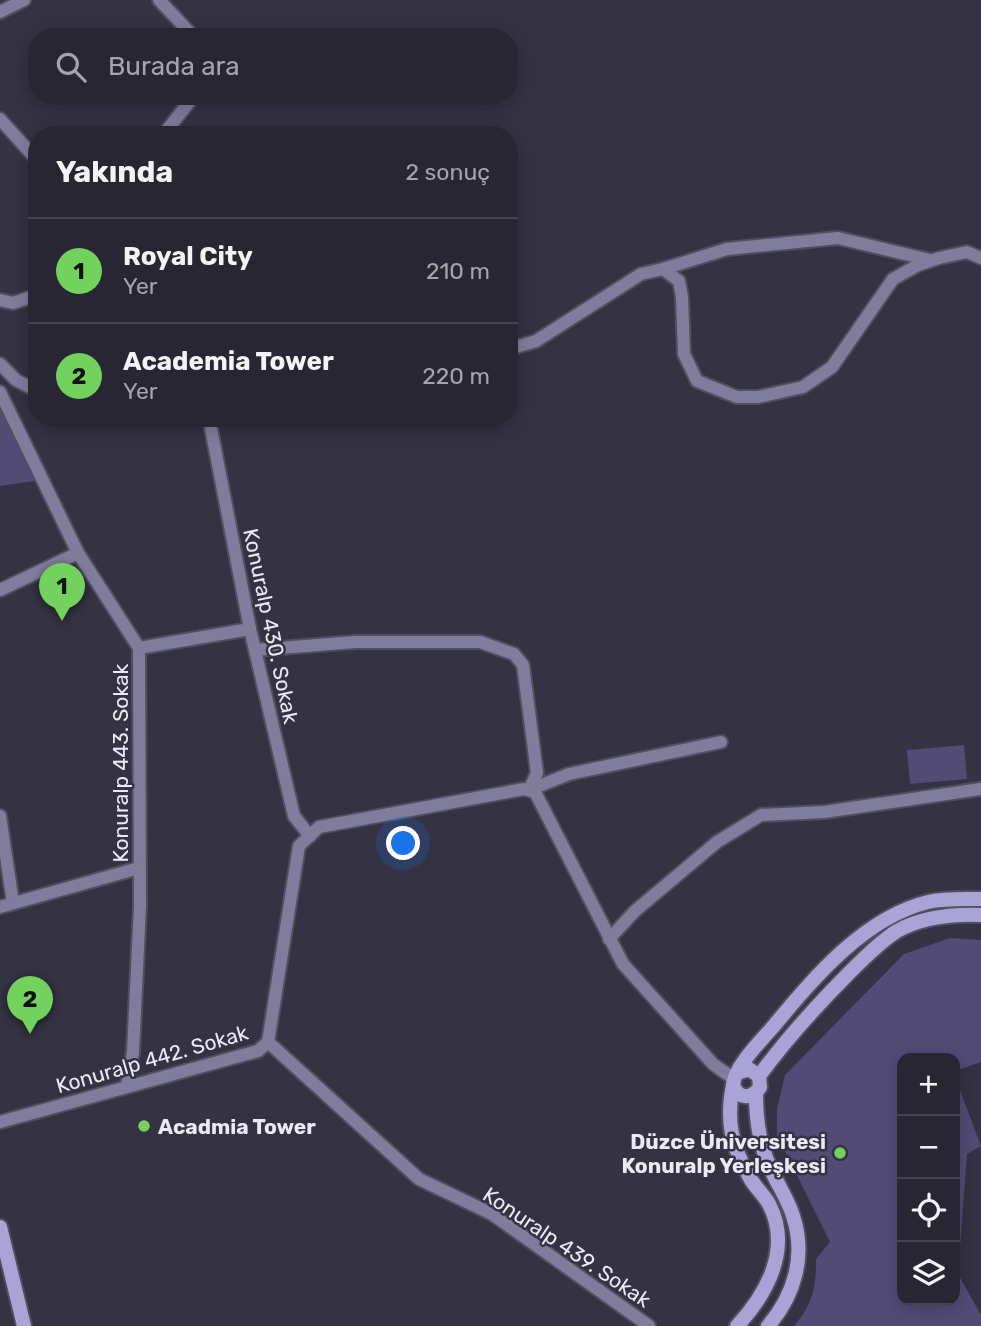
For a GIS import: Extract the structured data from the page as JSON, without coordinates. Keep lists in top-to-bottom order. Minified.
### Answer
{"streets":{"street":["Konuralp 430. Sokak","Konuralp 443. Sokak","Konuralp 442. Sokak","Konuralp 439. Sokak"]},"crossings":[["Konuralp 430. Sokak","Konuralp 442. Sokak"],["Konuralp 443. Sokak","Konuralp 442. Sokak"],["Konuralp 442. Sokak","Konuralp 439. Sokak"]],"places":["Acadmia Tower","Düzce Üniversitesi Konuralp Yerleşkesi"],"page":{"search":"Burada ara","heading":["Yakında","2 sonuç"],"list":[{"mark":"1","name":"Royal City","note":"Yer","value":"210 m"},{"mark":"2","name":"Academia Tower","note":"Yer","value":"220 m"}],"pins":["1","2"],"map_buttons":["+","−"]}}
